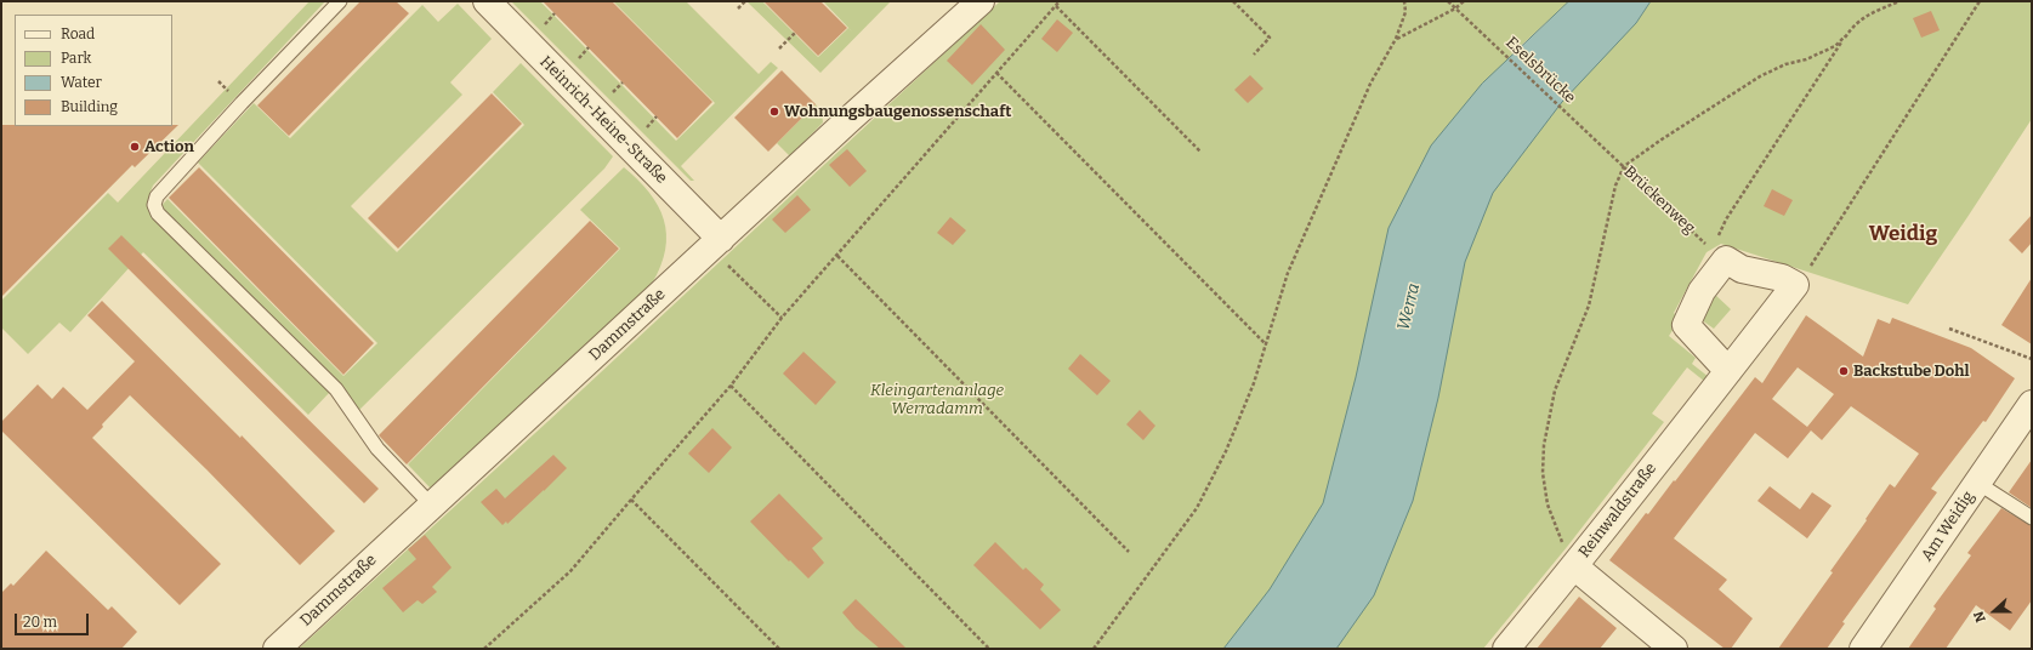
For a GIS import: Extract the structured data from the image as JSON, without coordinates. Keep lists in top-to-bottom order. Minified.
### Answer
{"streets":{"street":["Heinrich-Heine-Straße","Dammstraße","Reinwaldstraße","Am Weidig"],"path":["Eselsbrücke","Brückenweg"]},"crossings":[["Eselsbrücke","Brückenweg"],["Heinrich-Heine-Straße","Dammstraße"]],"districts":["Weidig"],"water":["Werra"],"parks":["Kleingartenanlage Werradamm"],"places":["Wohnungsbaugenossenschaft","Action","Backstube Dohl"],"legend":["Road","Park","Water","Building"],"scale_bar":"20 m","north":"left"}
